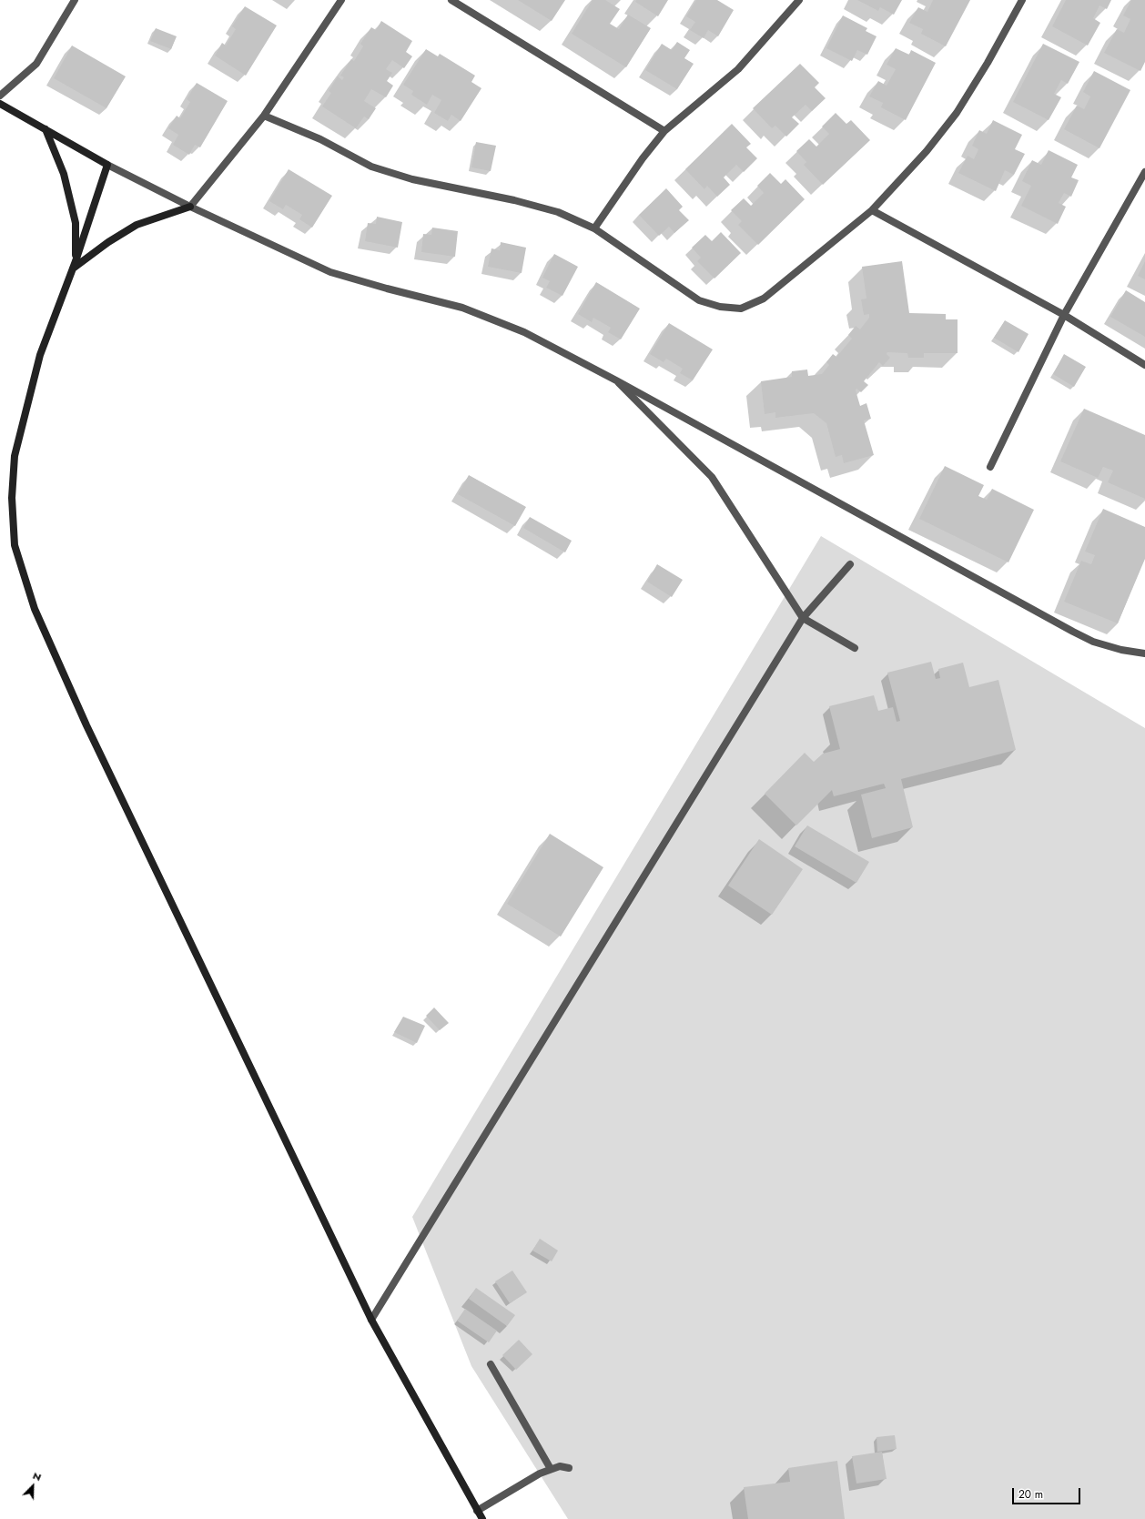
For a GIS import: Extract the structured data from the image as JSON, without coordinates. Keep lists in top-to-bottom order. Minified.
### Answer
{"scale_bar":"20 m","north":"top right"}
